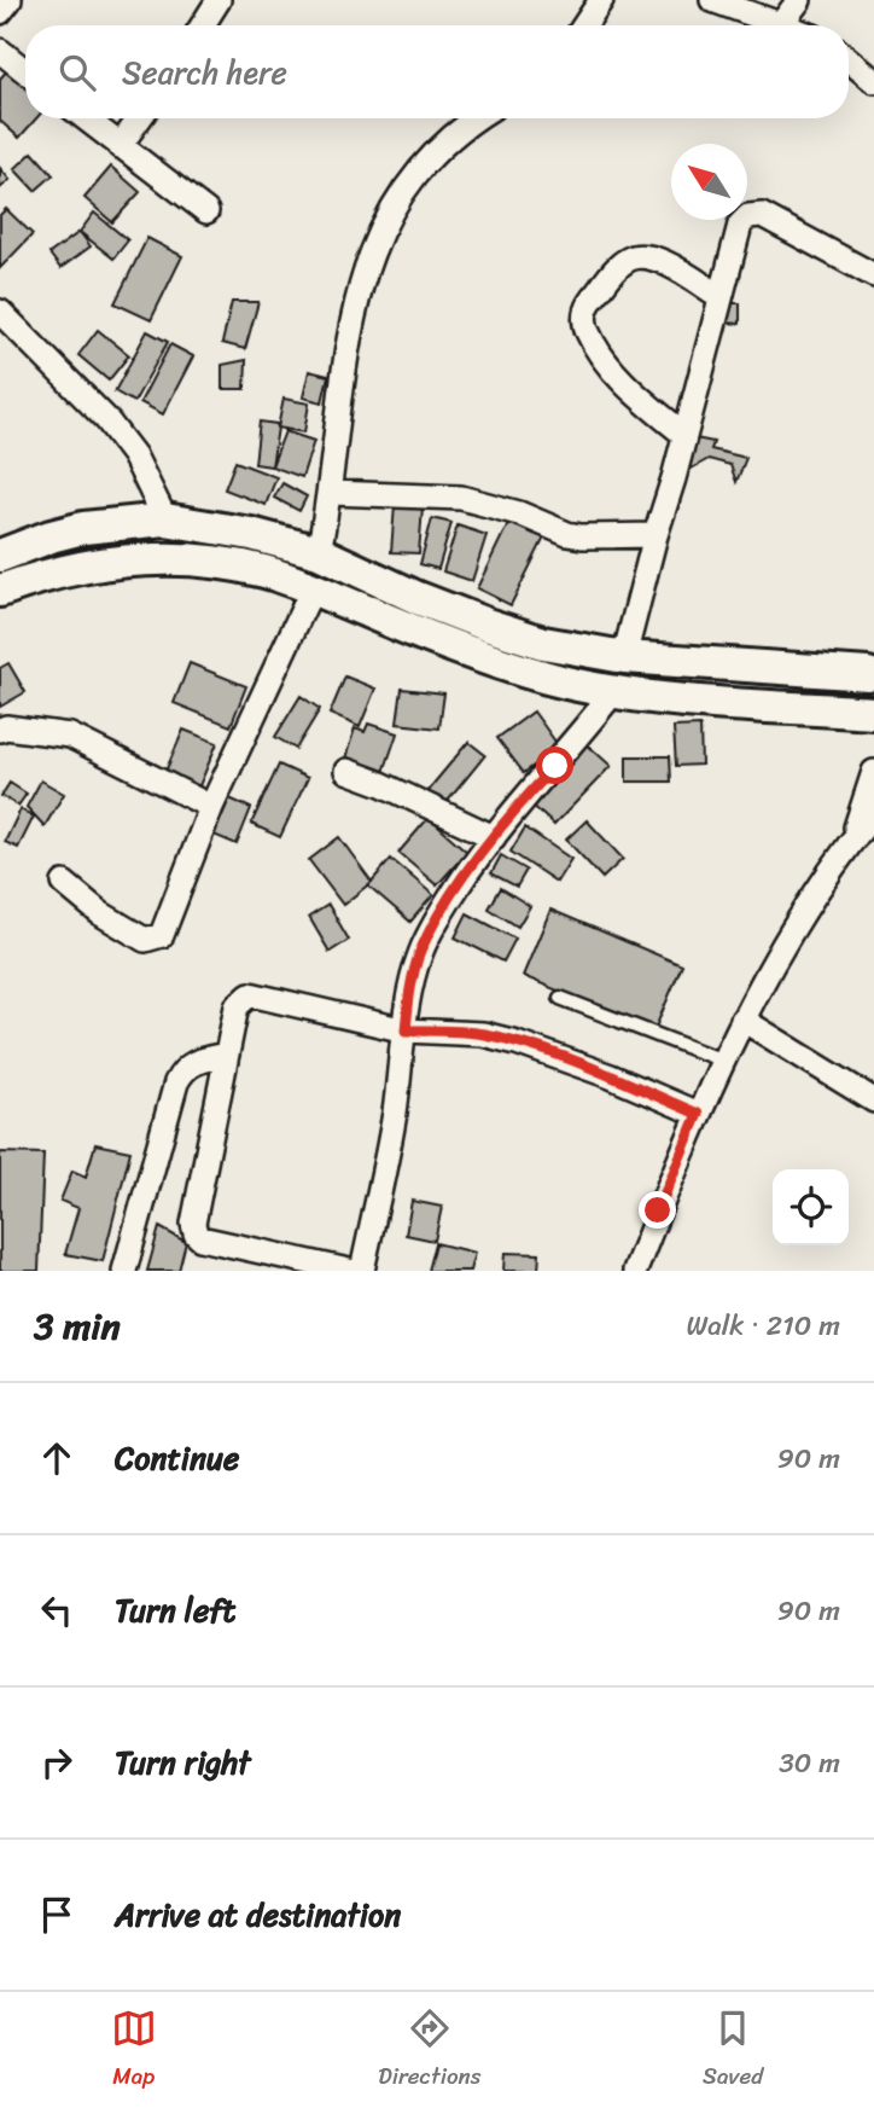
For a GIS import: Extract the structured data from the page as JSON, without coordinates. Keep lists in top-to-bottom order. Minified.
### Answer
{"north":"top left","page":{"search":"Search here","heading":["3 min","Walk · 210 m"],"list":[["Continue","90 m"],["Turn left","90 m"],["Turn right","30 m"],"Arrive at destination"],"nav":["Map","Directions","Saved"]}}
